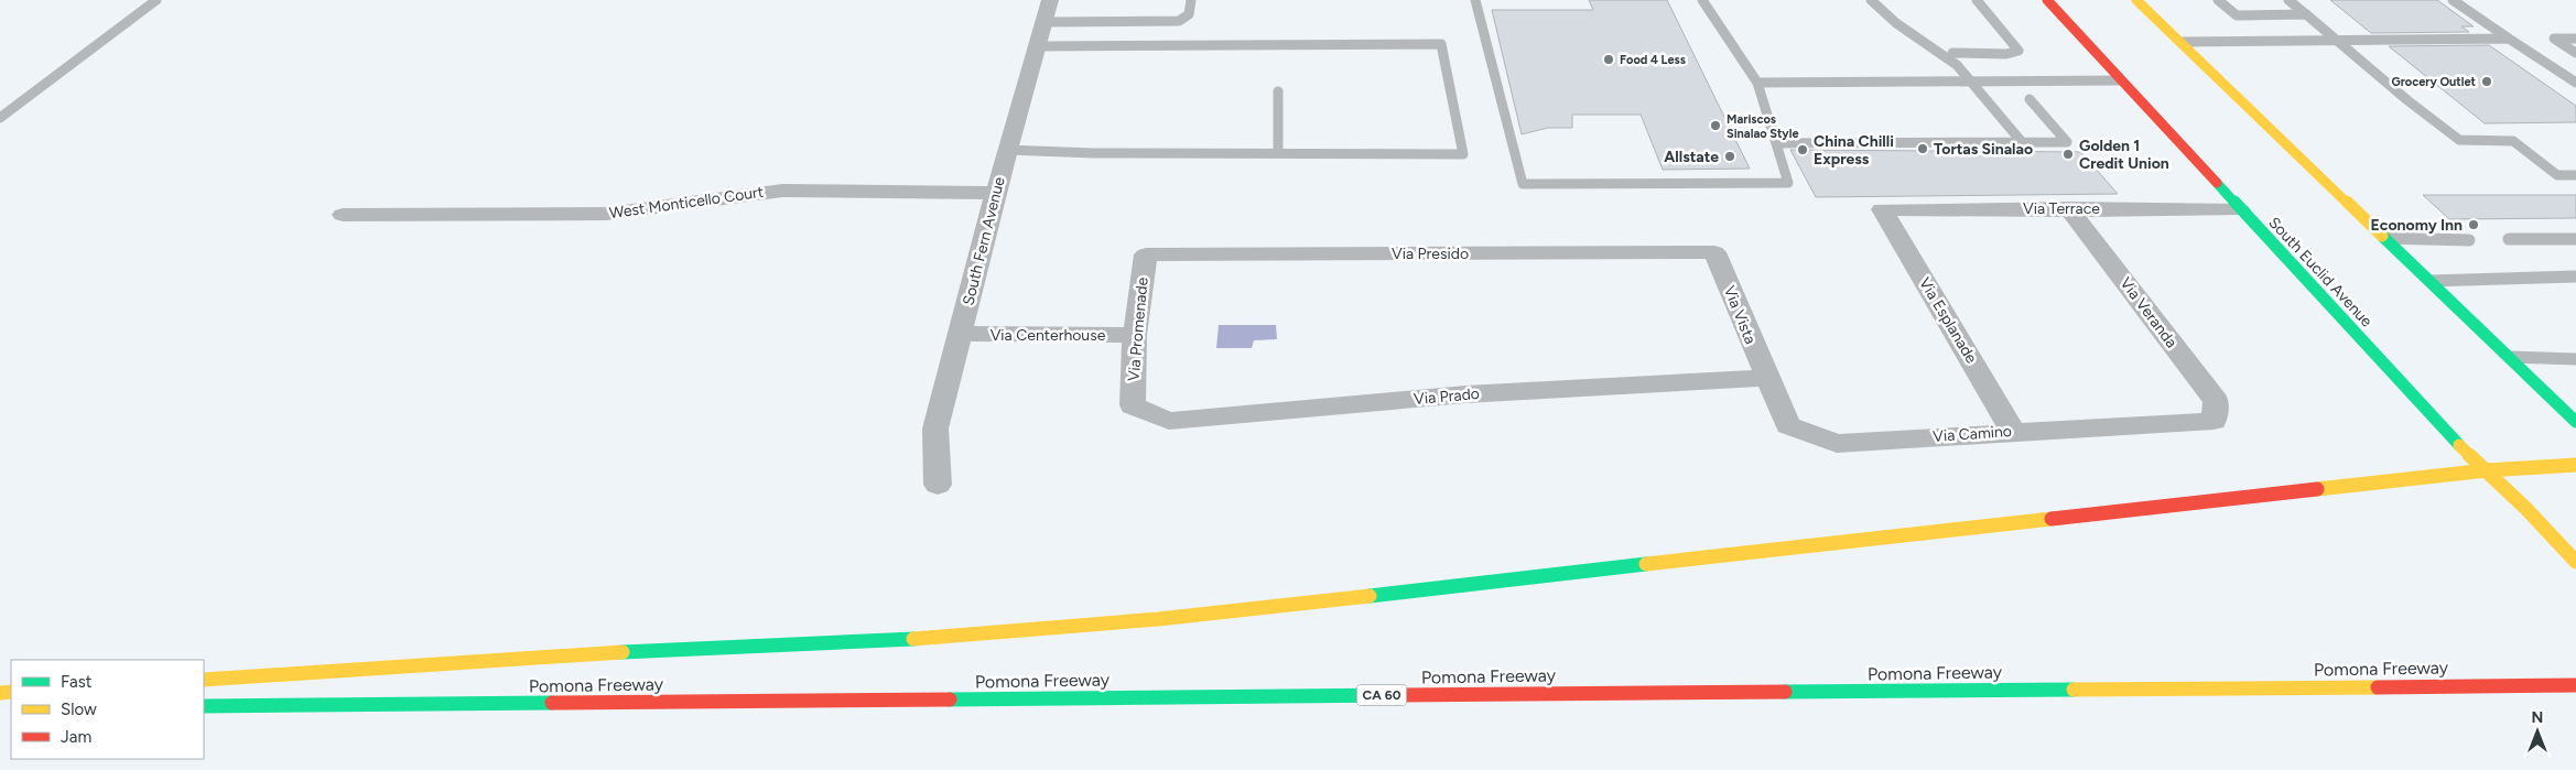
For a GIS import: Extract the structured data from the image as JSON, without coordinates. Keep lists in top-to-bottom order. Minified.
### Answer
{"streets":{"main road":["South Euclid Avenue","Pomona Freeway","CA 60"],"street":["West Monticello Court","Via Terrace","South Fern Avenue","Via Presido","Via Veranda","Via Vista","Via Esplanade","Via Promenade","Via Centerhouse","Via Prado","Via Camino"]},"crossings":[["West Monticello Court","South Fern Avenue"],["Via Terrace","South Euclid Avenue"],["Via Terrace","Via Veranda"],["Via Terrace","Via Esplanade"],["South Fern Avenue","Via Centerhouse"],["Via Presido","Via Vista"],["Via Presido","Via Promenade"],["Via Veranda","Via Camino"],["Via Vista","Via Prado"],["Via Vista","Via Camino"],["Via Esplanade","Via Camino"],["Via Promenade","Via Centerhouse"],["Via Promenade","Via Prado"],["Via Prado","Via Camino"]],"places":["Food 4 Less","Grocery Outlet","Mariscos Sinalao Style","Tortas Sinalao","China Chilli Express","Golden 1 Credit Union","Allstate","Economy Inn"],"legend":["Fast","Slow","Jam"],"north":"top"}
